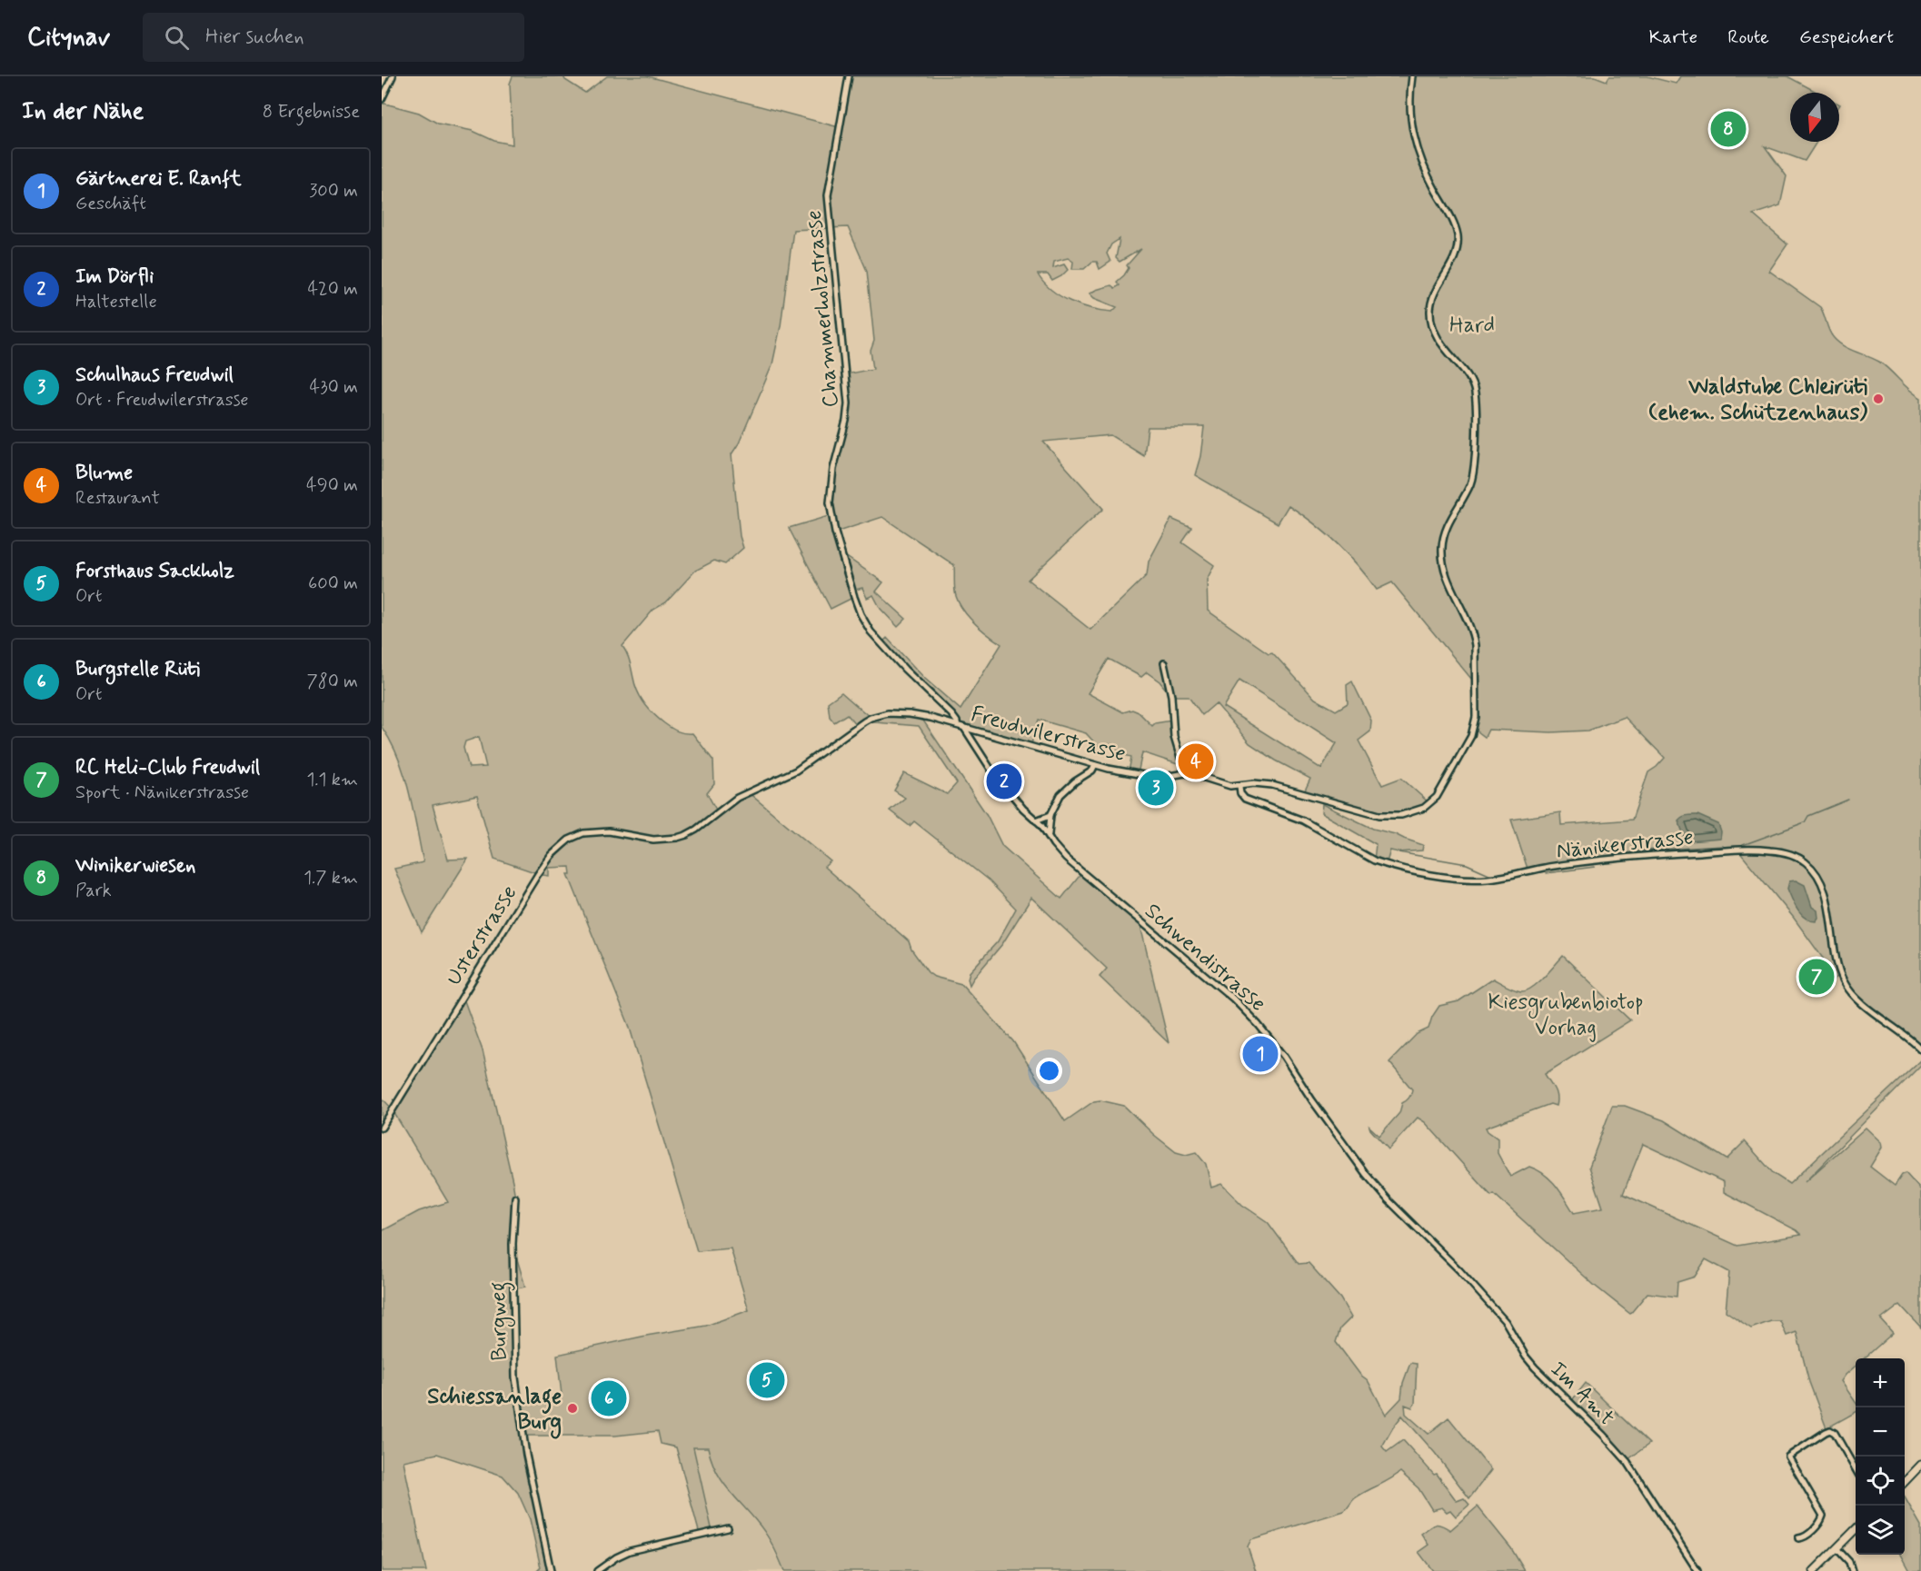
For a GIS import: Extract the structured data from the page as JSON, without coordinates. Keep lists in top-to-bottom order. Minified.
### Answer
{"streets":{"street":["Chammerholzstrasse","Freudwilerstrasse","Nänikerstrasse","Usterstrasse","Schwendistrasse","Burgweg","Im Amt"]},"crossings":[["Chammerholzstrasse","Freudwilerstrasse"],["Freudwilerstrasse","Nänikerstrasse"],["Freudwilerstrasse","Usterstrasse"],["Freudwilerstrasse","Schwendistrasse"],["Schwendistrasse","Im Amt"]],"parks":["Hard","Kiesgrubenbiotop Vorhag"],"places":["Waldstube Chleirüti (ehem. Schützenhaus)","Schiessanlage Burg"],"north":"bottom","page":{"header":"Citynav","search":"Hier suchen","nav":["Karte","Route","Gespeichert"],"heading":["In der Nähe","8 Ergebnisse"],"pins":["8","4","2","3","7","1","5","6"],"list":[{"mark":"1","name":"Gärtnerei E. Ranft","note":"Geschäft","value":"300 m"},{"mark":"2","name":"Im Dörfli","note":"Haltestelle","value":"420 m"},{"mark":"3","name":"Schulhaus Freudwil","note":"Ort · Freudwilerstrasse","value":"430 m"},{"mark":"4","name":"Blume","note":"Restaurant","value":"490 m"},{"mark":"5","name":"Forsthaus Sackholz","note":"Ort","value":"600 m"},{"mark":"6","name":"Burgstelle Rüti","note":"Ort","value":"780 m"},{"mark":"7","name":"RC Heli-Club Freudwil","note":"Sport · Nänikerstrasse","value":"1.1 km"},{"mark":"8","name":"Winikerwiesen","note":"Park","value":"1.7 km"}],"map_buttons":["+","−"]}}
